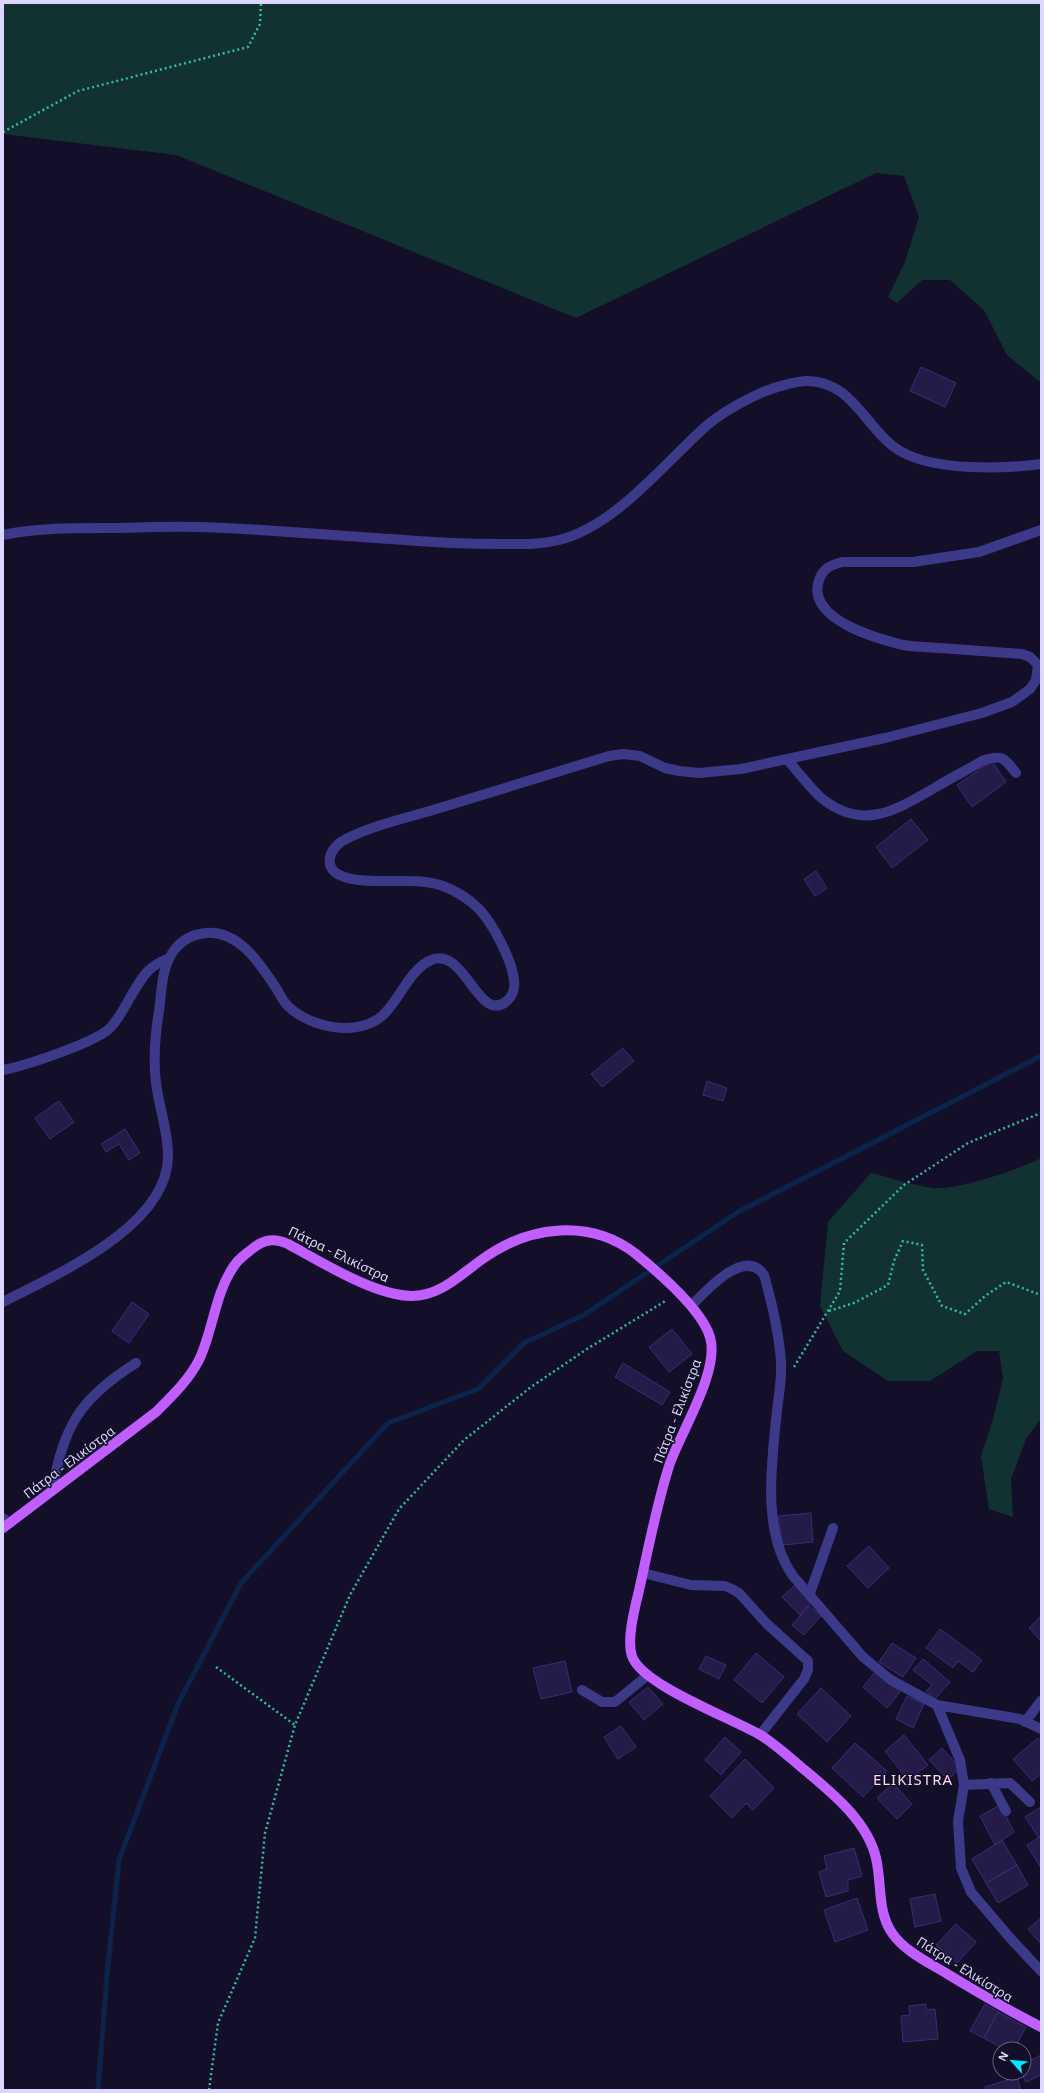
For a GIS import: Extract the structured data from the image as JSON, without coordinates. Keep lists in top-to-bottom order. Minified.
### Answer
{"streets":{"main road":["Πάτρα - Ελικίστρα"]},"districts":["ELIKISTRA"],"north":"top left"}
